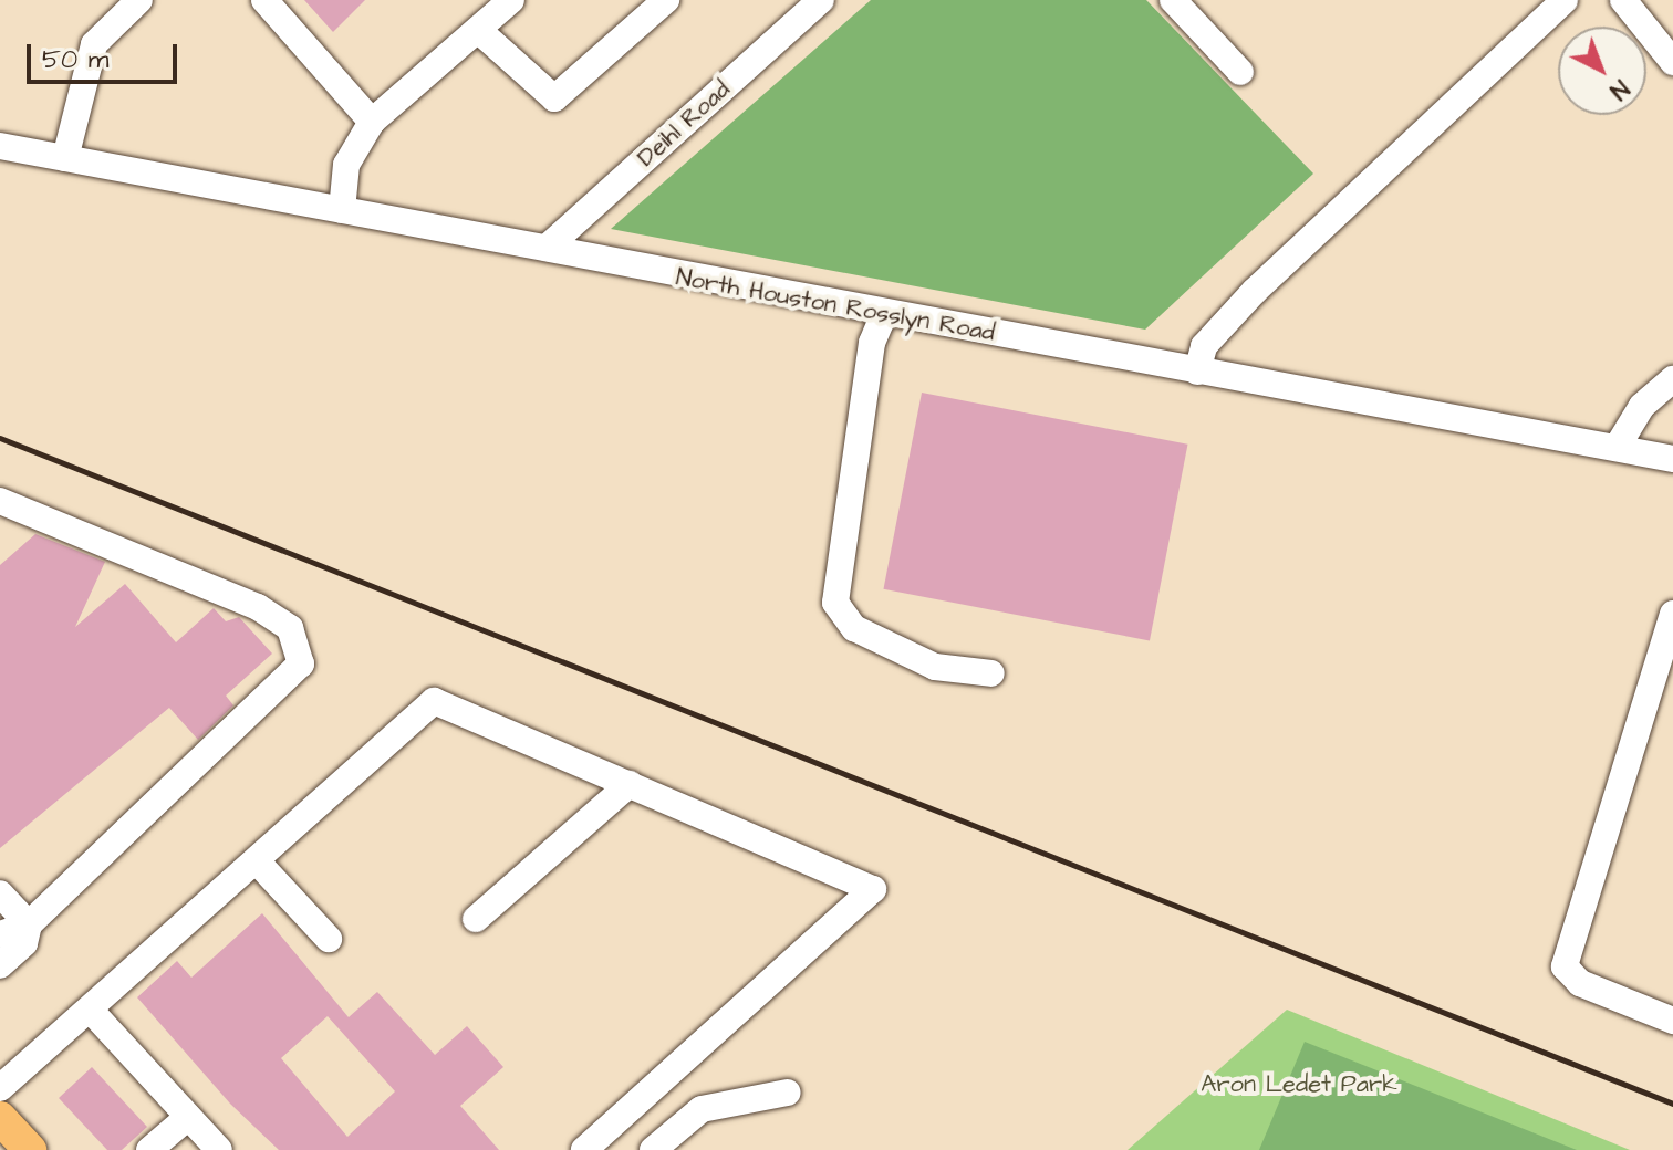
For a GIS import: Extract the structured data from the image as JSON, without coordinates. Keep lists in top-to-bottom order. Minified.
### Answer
{"streets":{"street":["Deihl Road","North Houston Rosslyn Road"]},"crossings":[["Deihl Road","North Houston Rosslyn Road"]],"parks":["Aron Ledet Park"],"scale_bar":"50 m","north":"bottom right"}
